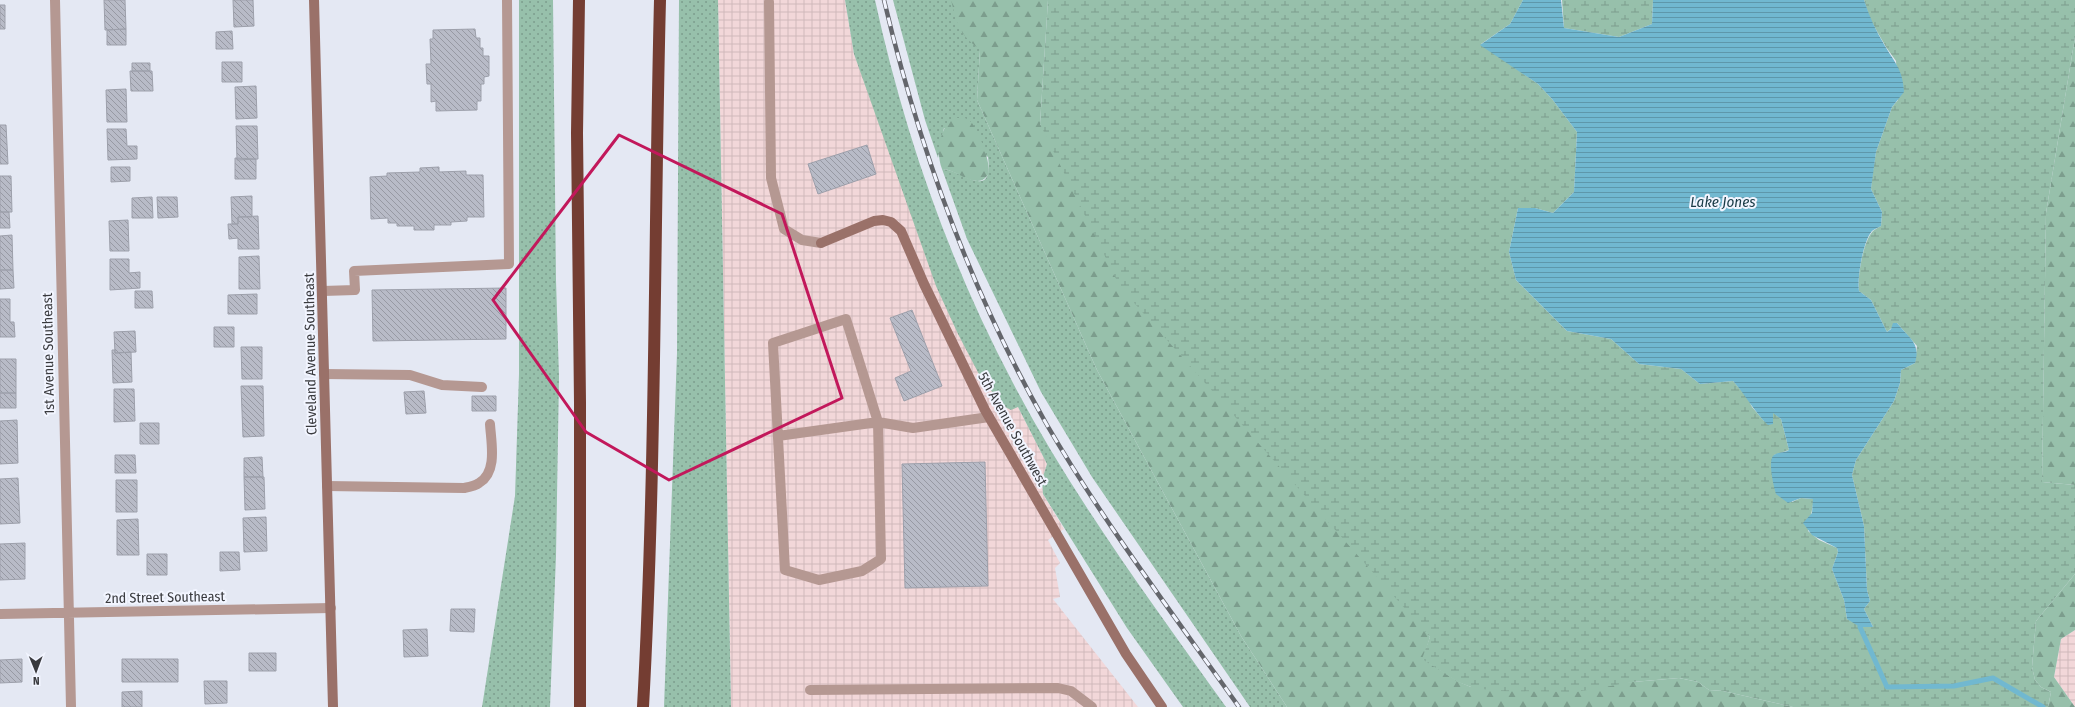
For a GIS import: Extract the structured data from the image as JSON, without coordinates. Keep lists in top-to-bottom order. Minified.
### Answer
{"streets":{"street":["1st Avenue Southeast","Cleveland Avenue Southeast","5th Avenue Southwest","2nd Street Southeast"]},"crossings":[["1st Avenue Southeast","2nd Street Southeast"],["Cleveland Avenue Southeast","2nd Street Southeast"]],"water":["Lake Jones"],"north":"bottom"}
